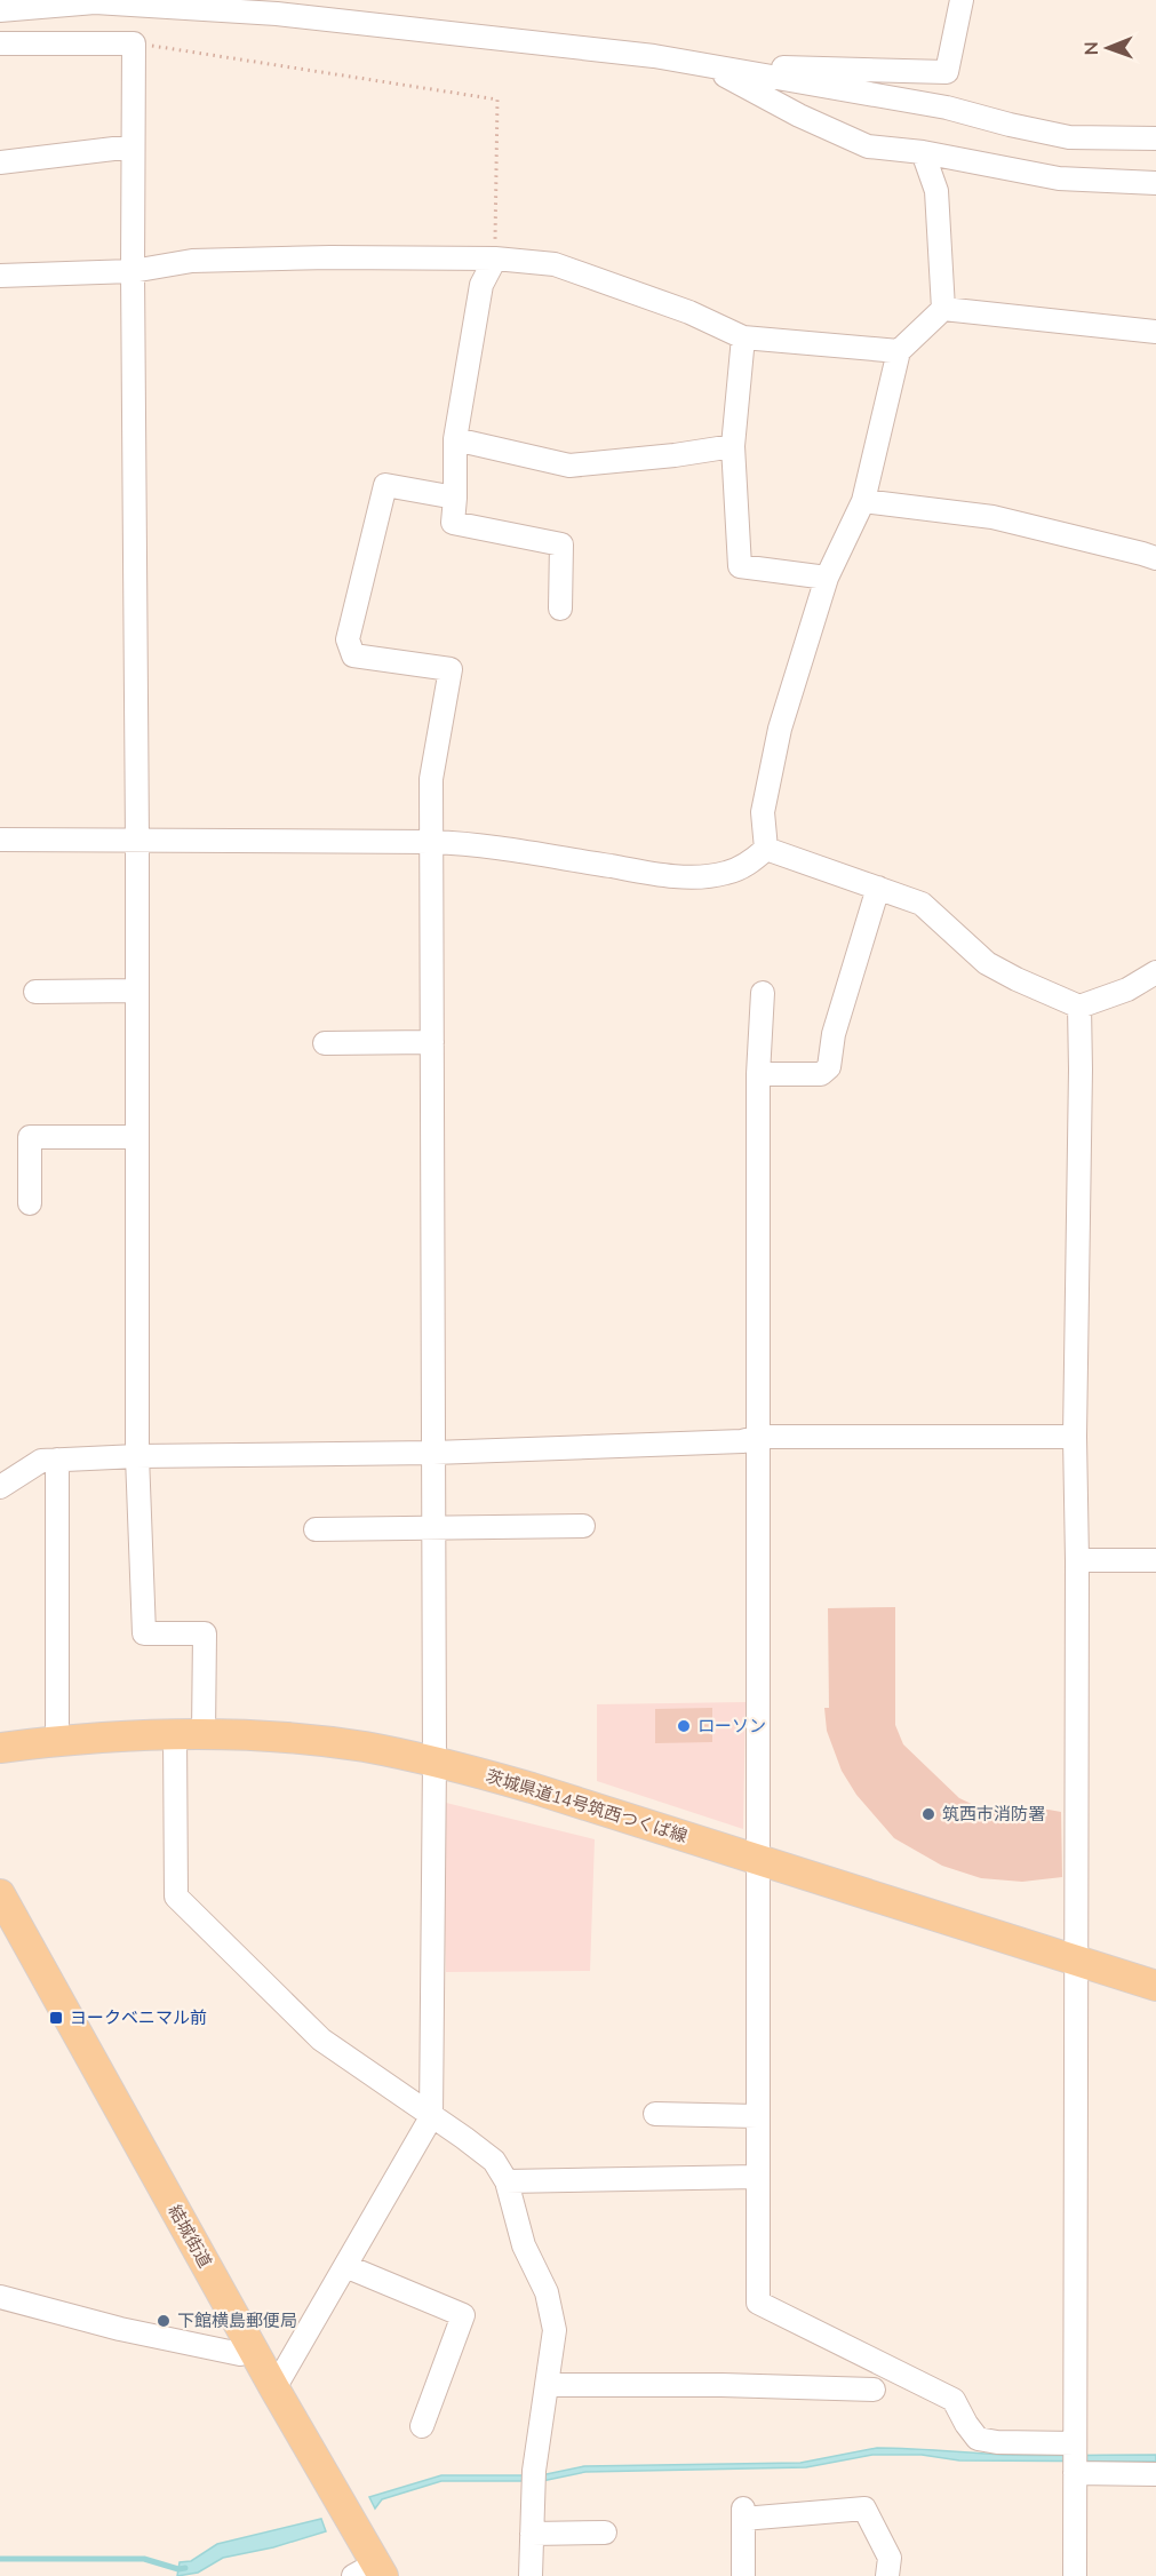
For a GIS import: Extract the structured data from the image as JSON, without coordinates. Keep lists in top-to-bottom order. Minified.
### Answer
{"streets":{"main road":["茨城県道14号筑西つくば線","結城街道"]},"places":{"other":["ローソン","筑西市消防署","下館横島郵便局"],"transit":["ヨークベニマル前"]},"north":"left"}
